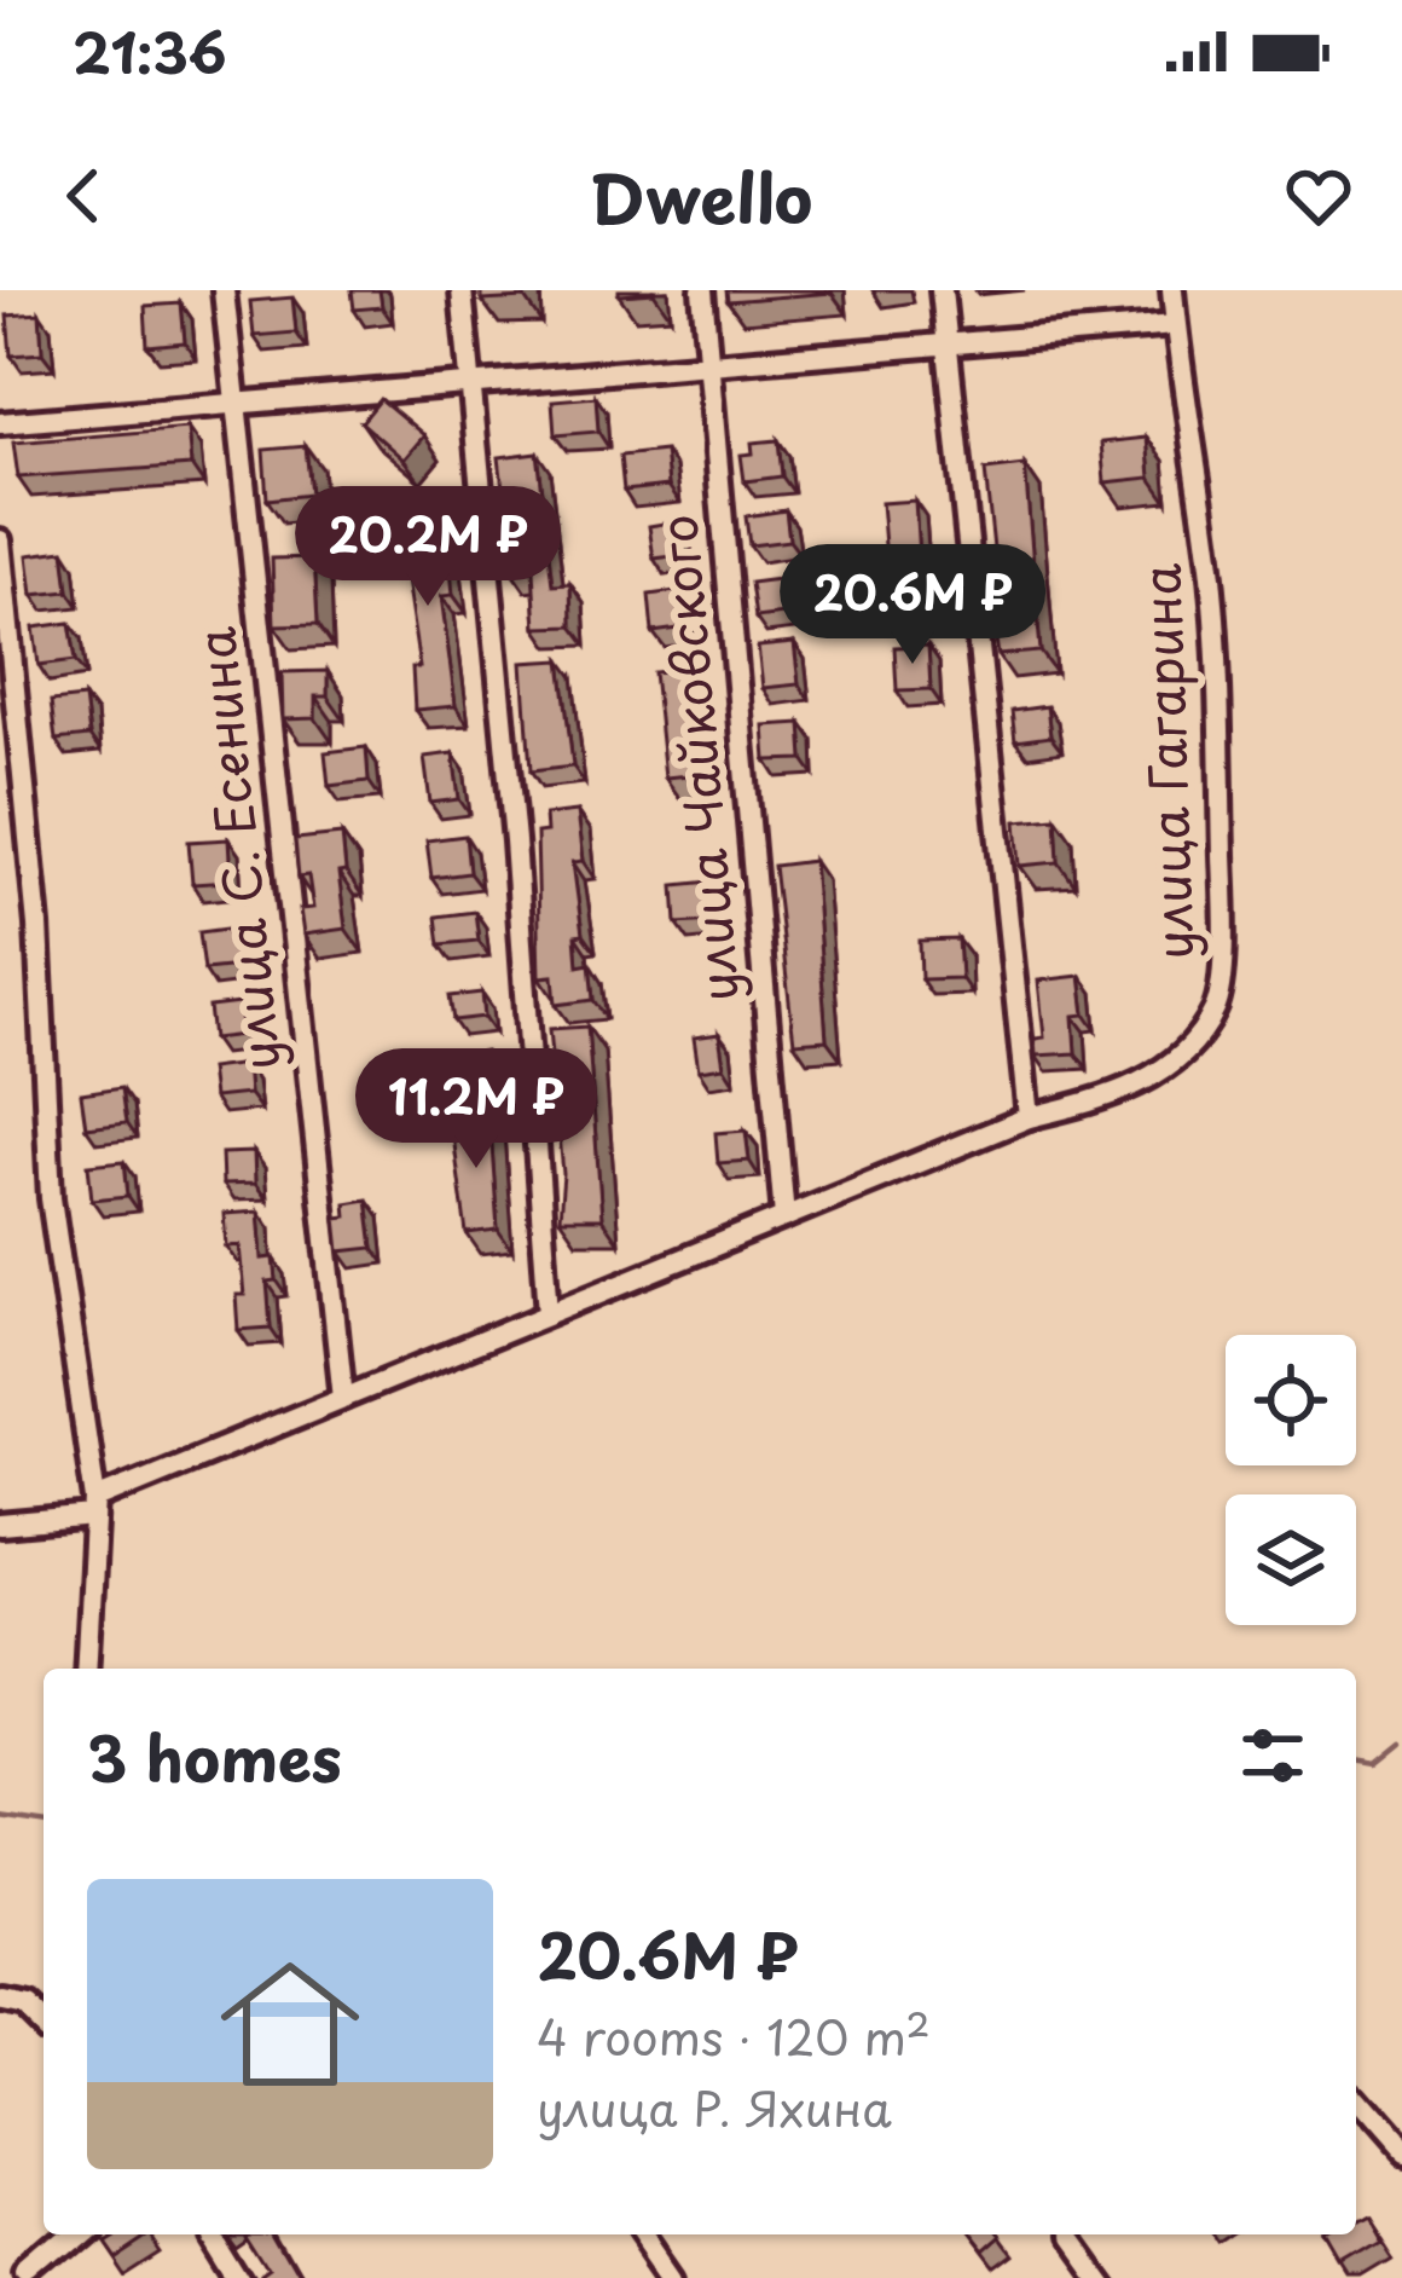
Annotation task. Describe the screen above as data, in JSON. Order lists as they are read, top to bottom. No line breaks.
{"streets":{"street":["улица Чайковского","улица Гагарина","улица С. Есенина"]},"crossings":[["улица Чайковского","улица Гагарина"],["улица Гагарина","улица С. Есенина"]],"page":{"status":"21:36","header":"Dwello","price":["20.2M ₽","20.6M ₽","11.2M ₽"],"heading":"3 homes","list":[{"name":"20.6M ₽","note":"4 rooms · 120 m² · улица Р. Яхина"}]}}
